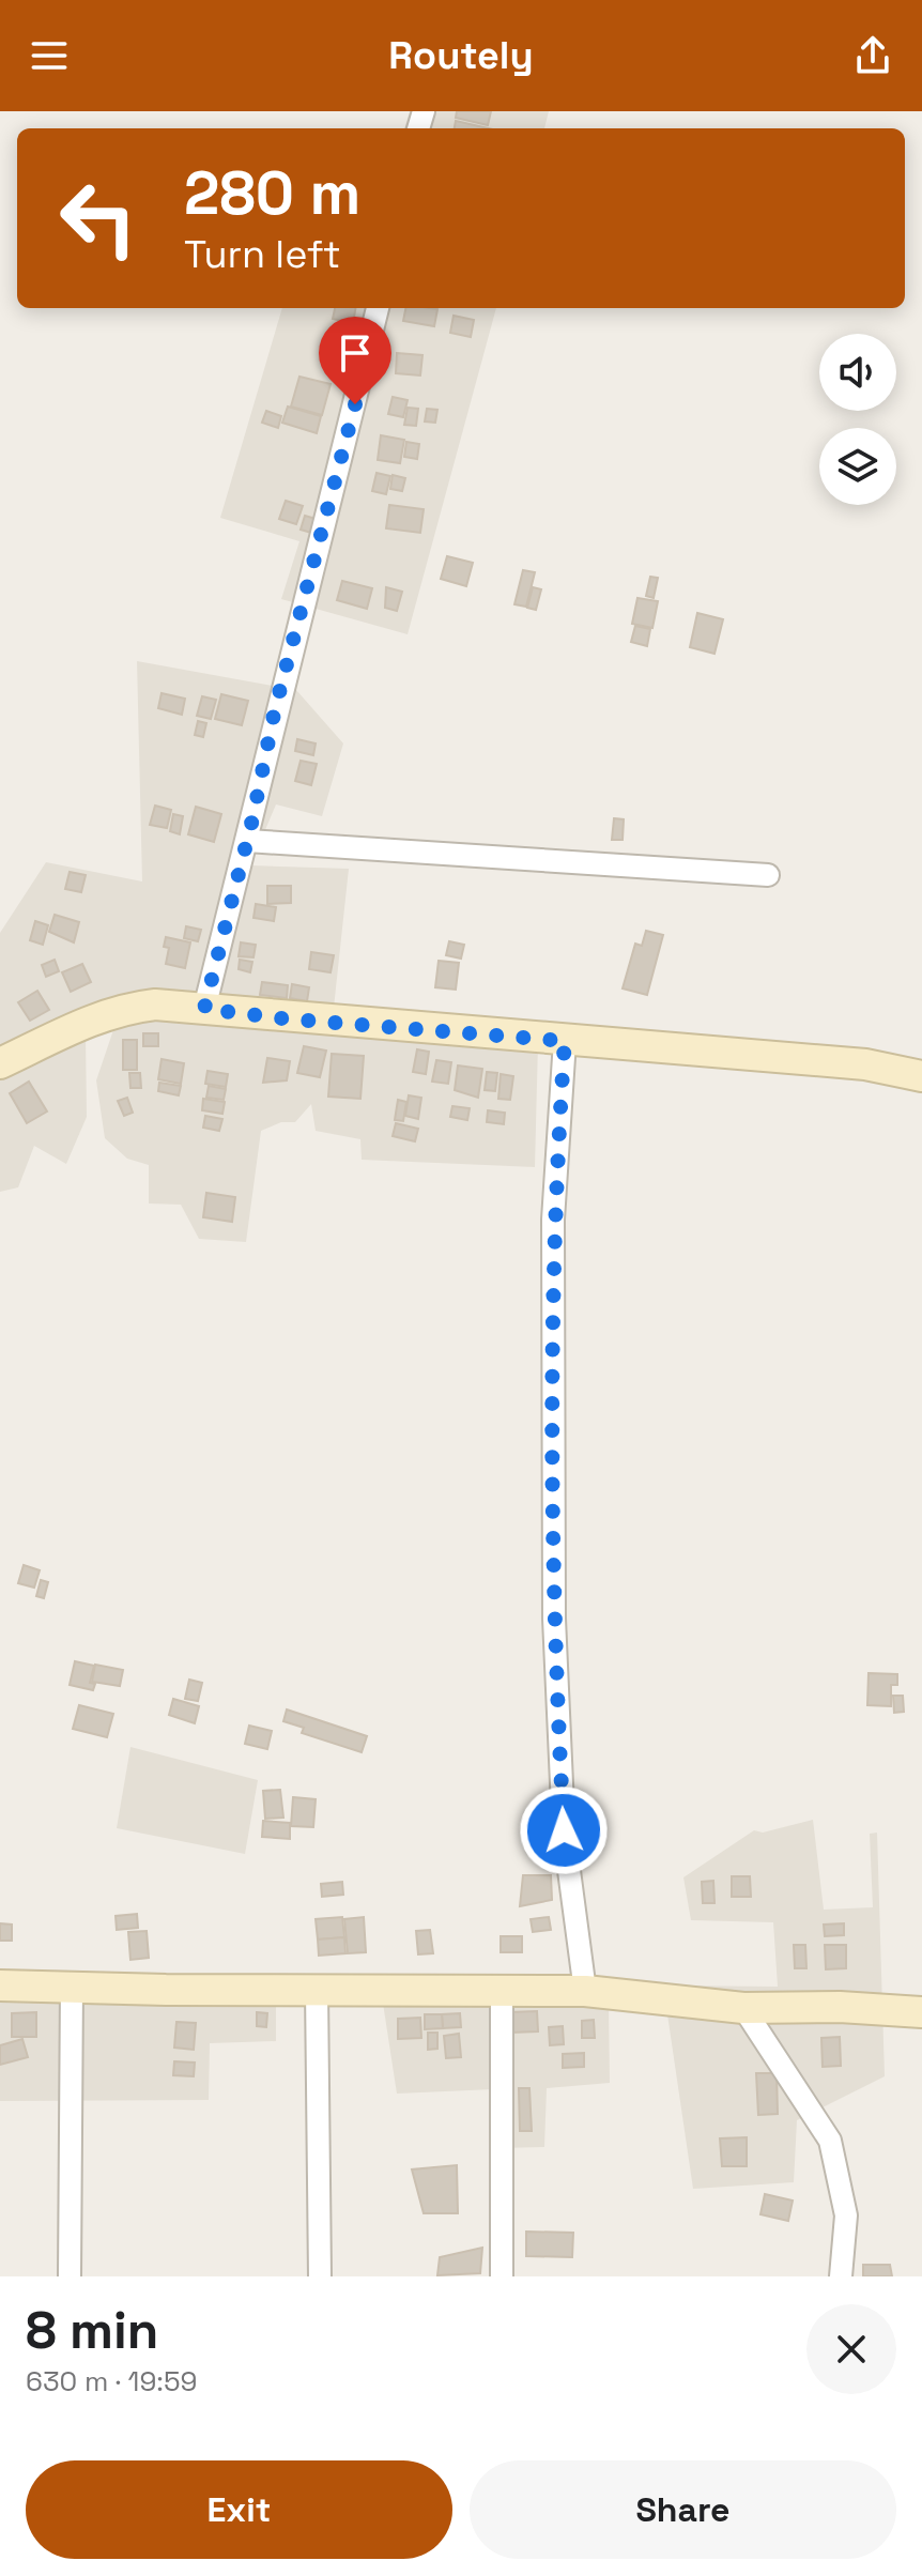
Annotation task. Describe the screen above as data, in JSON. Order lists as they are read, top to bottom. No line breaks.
{"page":{"header":"Routely","turn":["280 m","Turn left"],"heading":["8 min","630 m · 19:59"],"buttons":["Exit","Share"]}}
